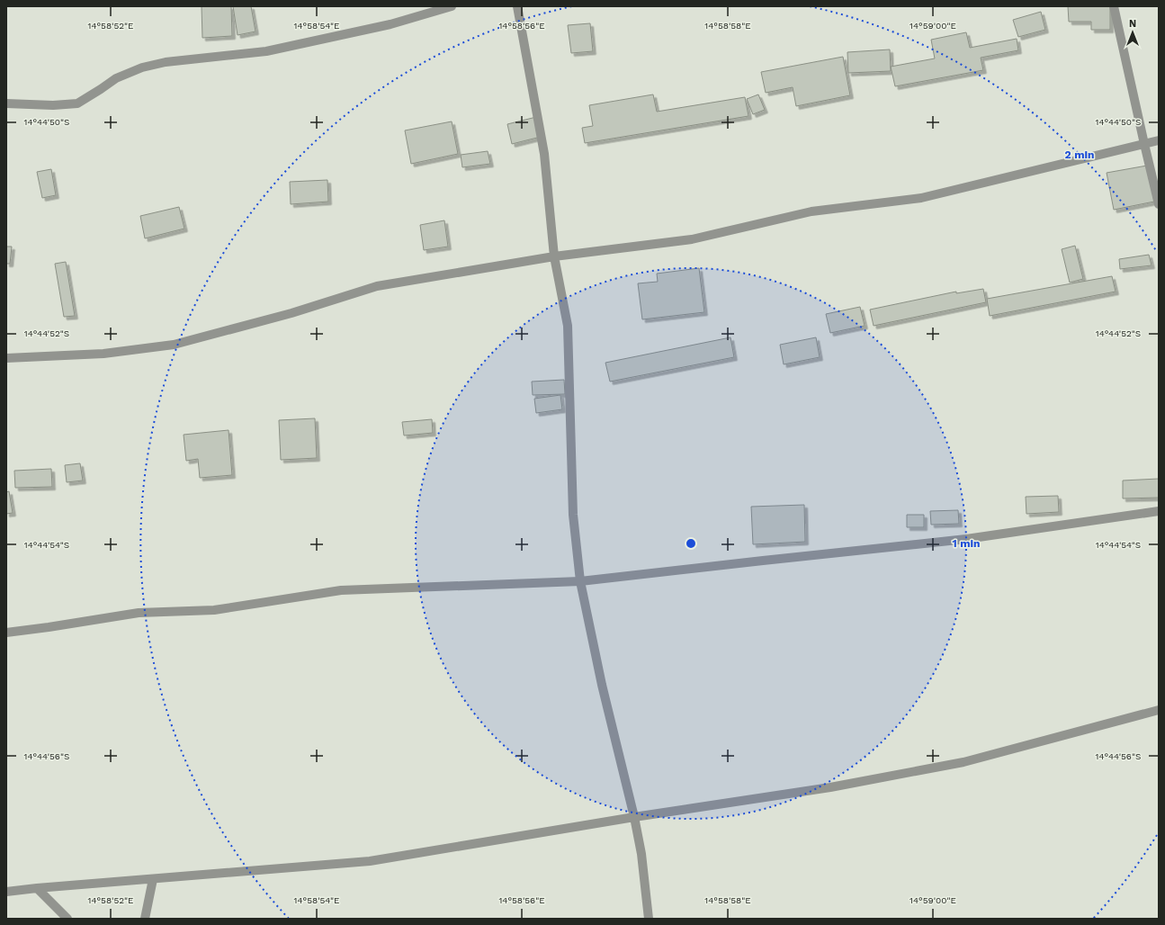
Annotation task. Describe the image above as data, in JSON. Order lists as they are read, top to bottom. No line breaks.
{"north":"top","coordinates":["14°58'52\"E","14°58'54\"E","14°58'56\"E","14°58'58\"E","14°59'00\"E","14°44'50\"S","14°44'52\"S","14°44'54\"S","14°44'56\"S"],"rings":["2 min","1 min"]}
